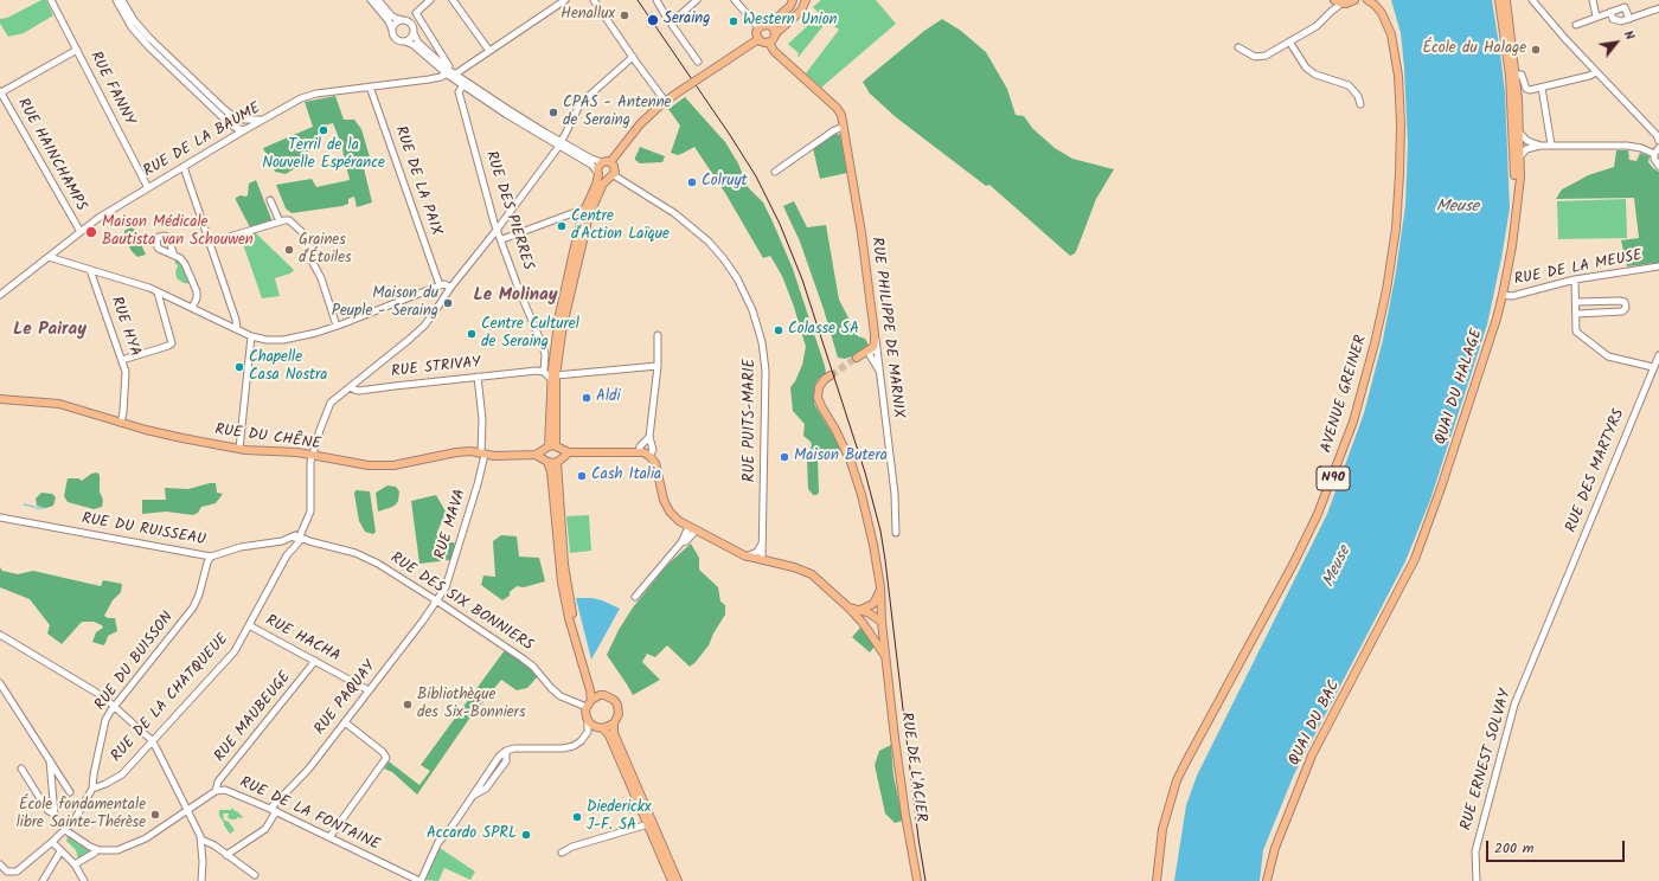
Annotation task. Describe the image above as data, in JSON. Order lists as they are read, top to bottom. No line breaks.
{"streets":{"main road":["RUE PHILIPPE DE MARNIX","QUAI DU HALAGE","AVENUE GREINER","RUE DU CHÊNE","N90","QUAI DU BAC","RUE DE L'ACIER"],"street":["RUE FANNY","RUE DE LA BAUME","RUE HAINCHAMPS","RUE DE LA PAIX","RUE DES PIERRES","RUE DE LA MEUSE","RUE HYA","RUE STRIVAY","RUE PUITS-MARIE","RUE DES MARTYRS","RUE MAVA","RUE DU RUISSEAU","RUE DES SIX BONNIERS","RUE HACHA","RUE DU BUISSON","RUE DE LA CHATQUEUE","RUE PAQUAY","RUE MAUBEUGE","RUE ERNEST SOLVAY","RUE DE LA FONTAINE"]},"crossings":[["RUE FANNY","RUE DE LA BAUME"],["RUE DE LA BAUME","RUE HAINCHAMPS"],["RUE DE LA BAUME","RUE DE LA PAIX"],["RUE DES PIERRES","RUE STRIVAY"],["RUE DES PIERRES","RUE DE LA CHATQUEUE"],["RUE DE LA MEUSE","QUAI DU HALAGE"],["RUE HYA","RUE DU CHÊNE"],["RUE STRIVAY","RUE MAVA"],["RUE STRIVAY","RUE DE LA CHATQUEUE"],["QUAI DU HALAGE","QUAI DU BAC"],["RUE DU CHÊNE","RUE MAVA"],["RUE DU CHÊNE","RUE DE LA CHATQUEUE"],["RUE DES MARTYRS","RUE ERNEST SOLVAY"],["RUE MAVA","RUE DES SIX BONNIERS"],["RUE MAVA","RUE PAQUAY"],["RUE DU RUISSEAU","RUE DES SIX BONNIERS"],["RUE DU RUISSEAU","RUE DU BUISSON"],["RUE DU RUISSEAU","RUE DE LA CHATQUEUE"],["RUE DES SIX BONNIERS","RUE DE LA CHATQUEUE"],["RUE DES SIX BONNIERS","RUE PAQUAY"],["RUE HACHA","RUE DE LA CHATQUEUE"],["RUE HACHA","RUE PAQUAY"],["RUE HACHA","RUE MAUBEUGE"],["RUE DU BUISSON","RUE DE LA CHATQUEUE"],["RUE PAQUAY","RUE DE LA FONTAINE"],["RUE MAUBEUGE","RUE DE LA FONTAINE"]],"districts":["Le Molinay","Le Pairay"],"water":["Meuse"],"places":["Henallux","Seraing","Western Union","École du Halage","CPAS - Antenne de Seraing","Terril de la Nouvelle Espérance","Colruyt","Centre d'Action Laïque","Maison Médicale Bautista van Schouwen","Graines d'Étoiles","Maison du Peuple - Seraing","Colasse SA","Centre Culturel de Seraing","Chapelle Casa Nostra","Aldi","Maison Butera","Cash Italia","Bibliothèque des Six-Bonniers","École fondamentale libre Sainte-Thérèse","Diederickx J-F. SA","Accardo SPRL"],"scale_bar":"200 m","north":"top right"}
